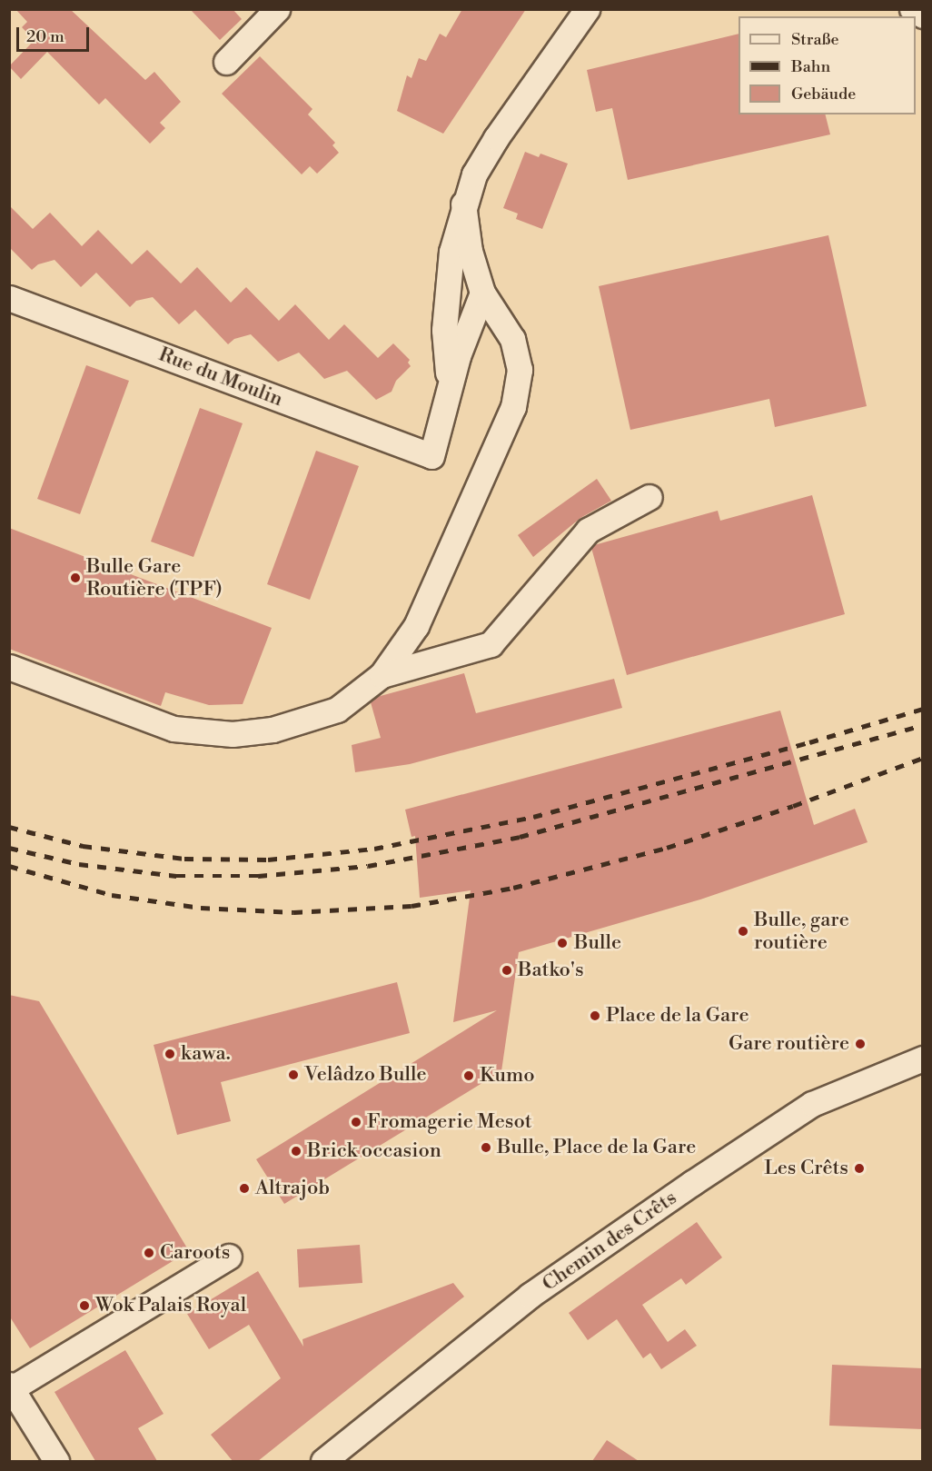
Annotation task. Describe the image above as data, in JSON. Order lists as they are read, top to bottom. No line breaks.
{"streets":{"street":["Rue du Moulin","Chemin des Crêts"]},"places":["Bulle Gare Routière (TPF)","Bulle, gare routière","Bulle","Batko's","Place de la Gare","Gare routière","kawa.","Velâdzo Bulle","Kumo","Fromagerie Mesot","Bulle, Place de la Gare","Brick occasion","Les Crêts","Altrajob","Caroots","Wok Palais Royal"],"legend":["Straße","Bahn","Gebäude"],"scale_bar":"20 m"}
